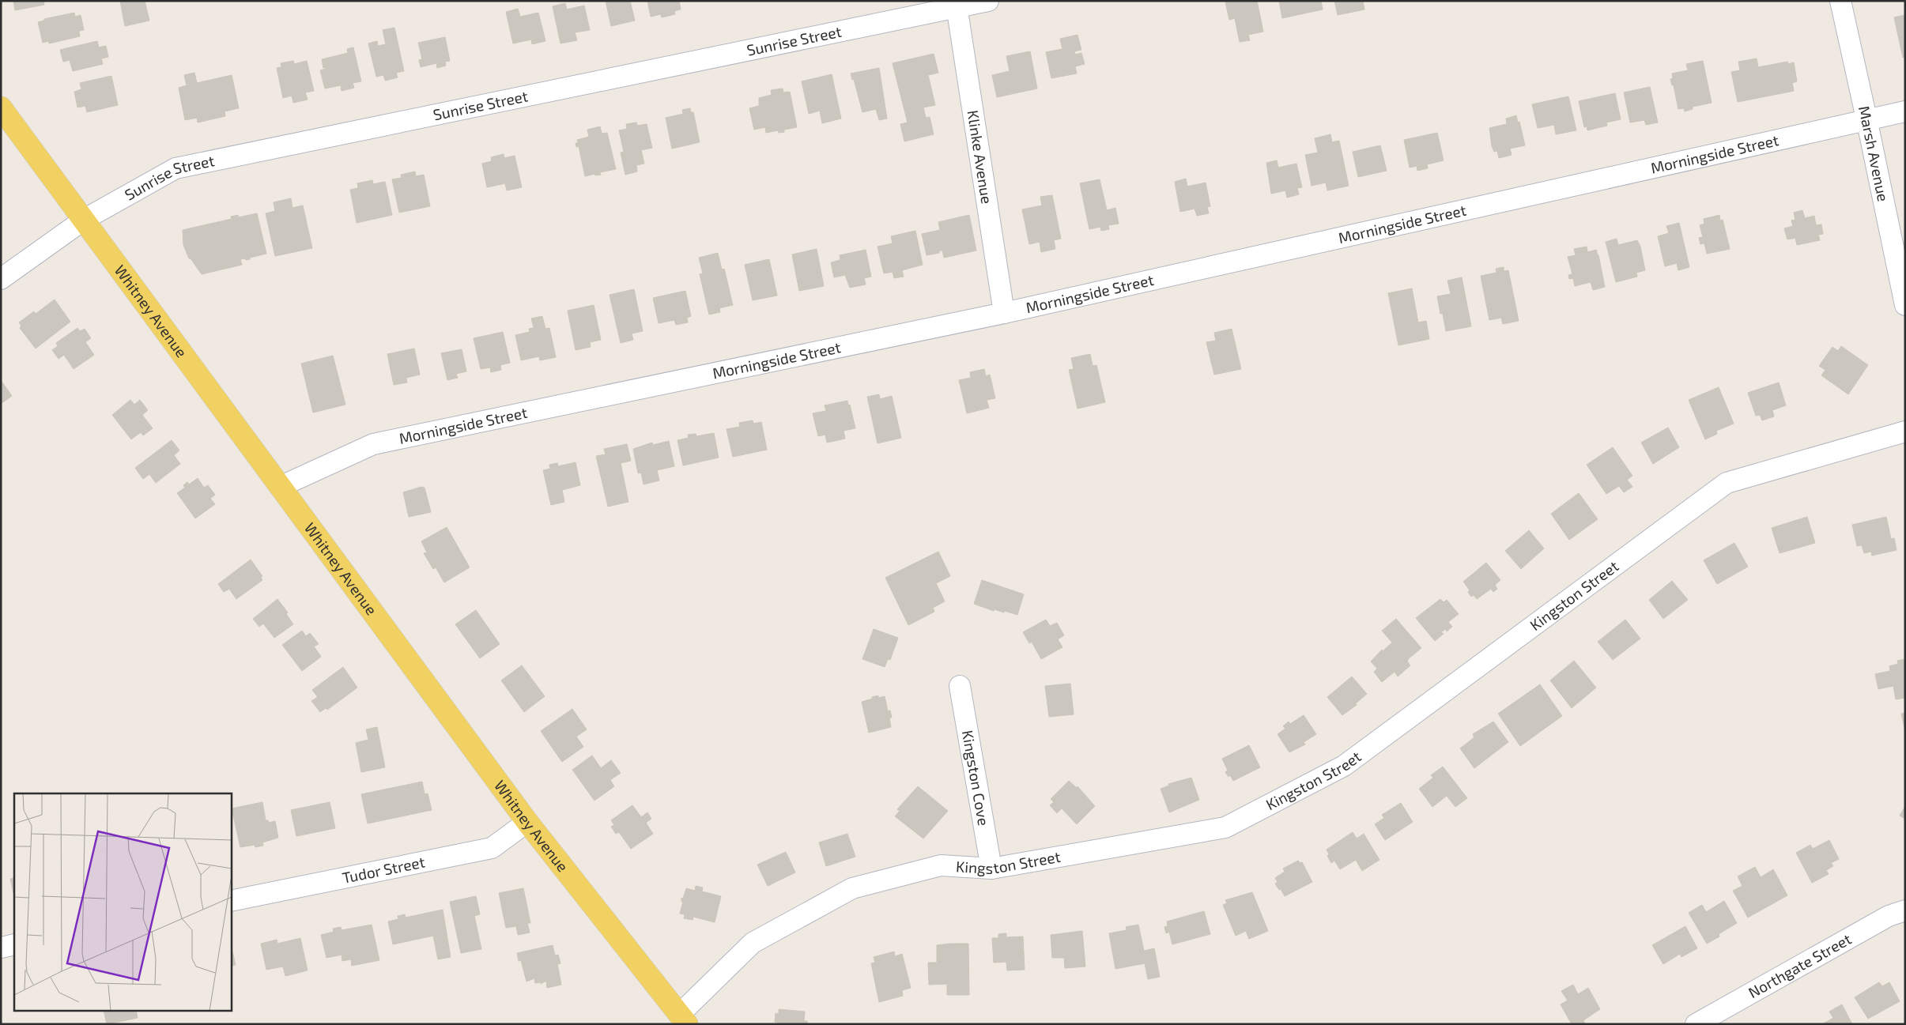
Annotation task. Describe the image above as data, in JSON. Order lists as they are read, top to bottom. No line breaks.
{"streets":{"main road":["Whitney Avenue"],"street":["Sunrise Street","Marsh Avenue","Morningside Street","Klinke Avenue","Kingston Street","Kingston Cove","Tudor Street","Northgate Street"]},"crossings":[["Sunrise Street","Klinke Avenue"],["Sunrise Street","Whitney Avenue"],["Marsh Avenue","Morningside Street"],["Morningside Street","Klinke Avenue"],["Morningside Street","Whitney Avenue"],["Whitney Avenue","Kingston Street"],["Whitney Avenue","Tudor Street"],["Kingston Street","Kingston Cove"]]}
